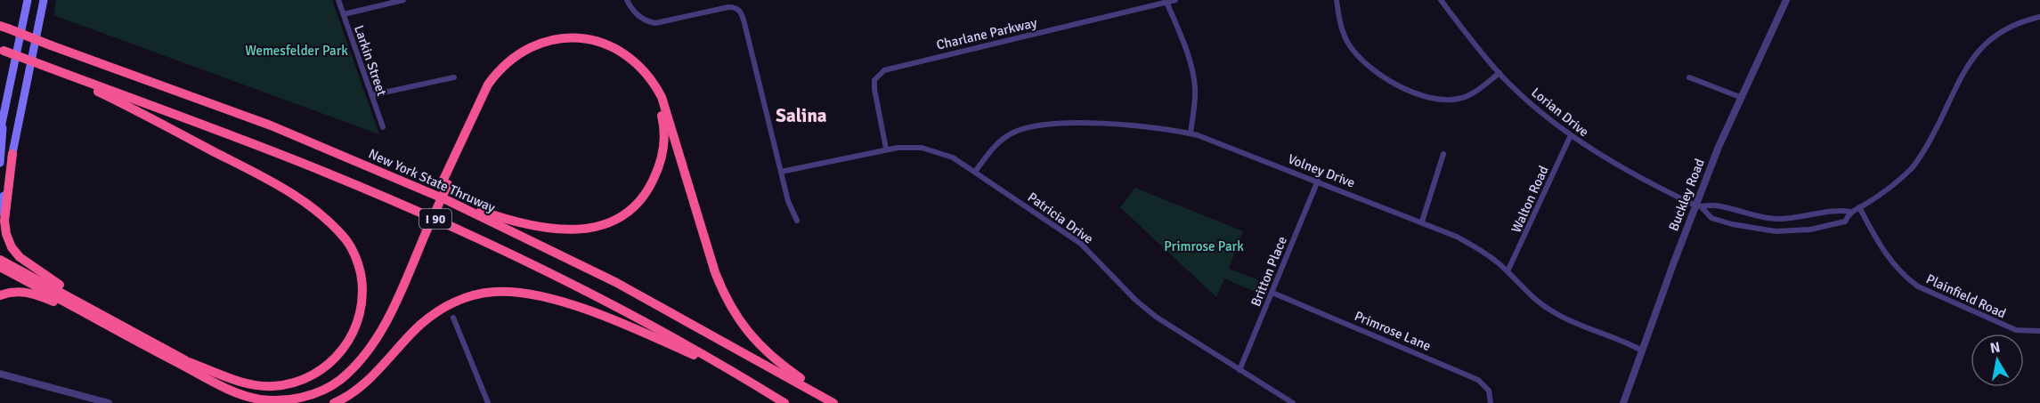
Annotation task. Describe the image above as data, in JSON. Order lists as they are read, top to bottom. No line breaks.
{"streets":{"highway":["New York State Thruway","I 90"],"street":["Charlane Parkway","Larkin Street","Lorian Drive","Volney Drive","Buckley Road","Walton Road","Patricia Drive","Britton Place","Plainfield Road","Primrose Lane"]},"crossings":[["Charlane Parkway","Patricia Drive"],["Lorian Drive","Buckley Road"],["Lorian Drive","Walton Road"],["Volney Drive","Buckley Road"],["Volney Drive","Walton Road"],["Volney Drive","Patricia Drive"],["Volney Drive","Britton Place"],["Patricia Drive","Britton Place"],["Britton Place","Primrose Lane"]],"districts":["Salina"],"parks":["Wemesfelder Park","Primrose Park"],"north":"top"}
